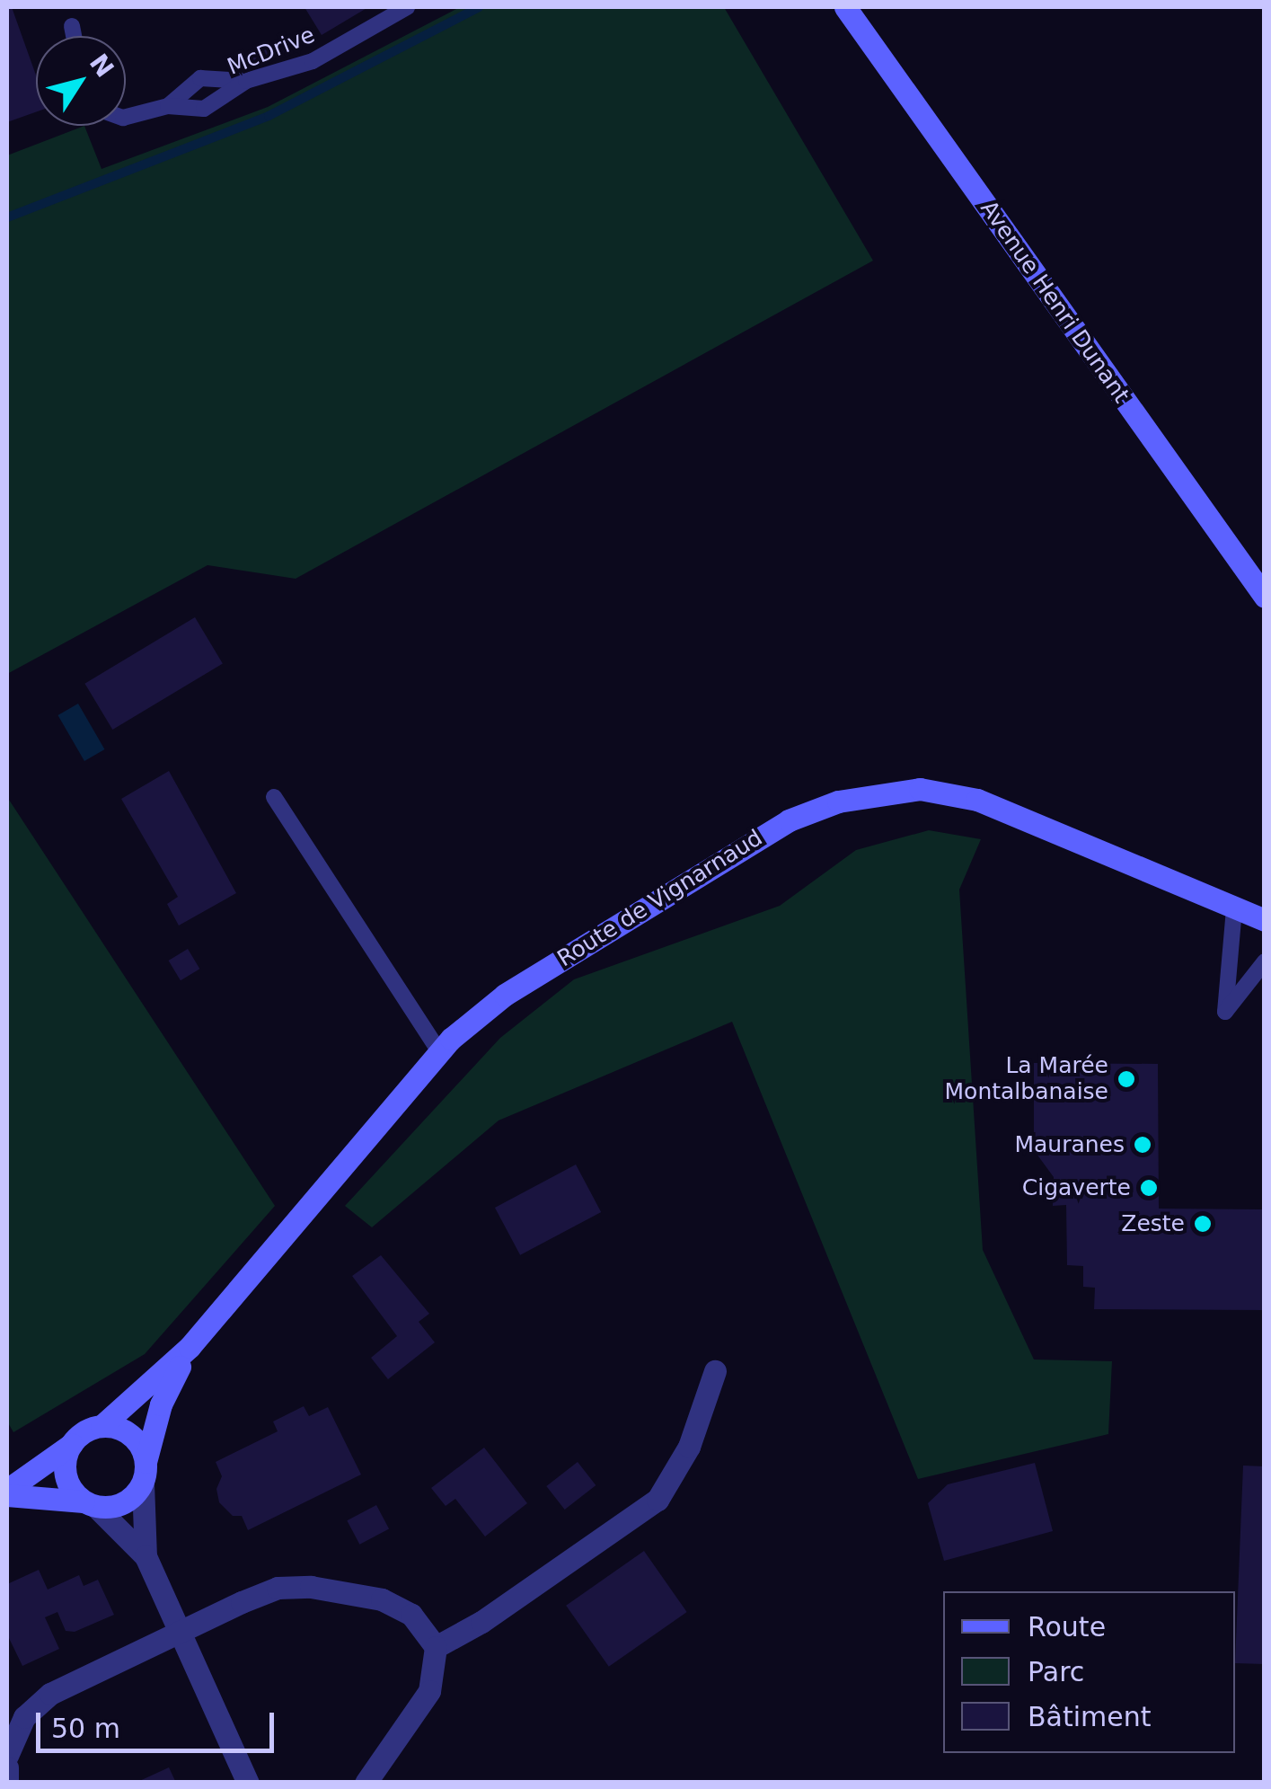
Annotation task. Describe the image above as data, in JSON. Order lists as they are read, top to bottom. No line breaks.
{"streets":{"street":["Avenue Henri Dunant","Route de Vignarnaud"],"lane":["McDrive"]},"places":["La Marée Montalbanaise","Mauranes","Cigaverte","Zeste"],"legend":["Route","Parc","Bâtiment"],"scale_bar":"50 m","north":"top right"}
